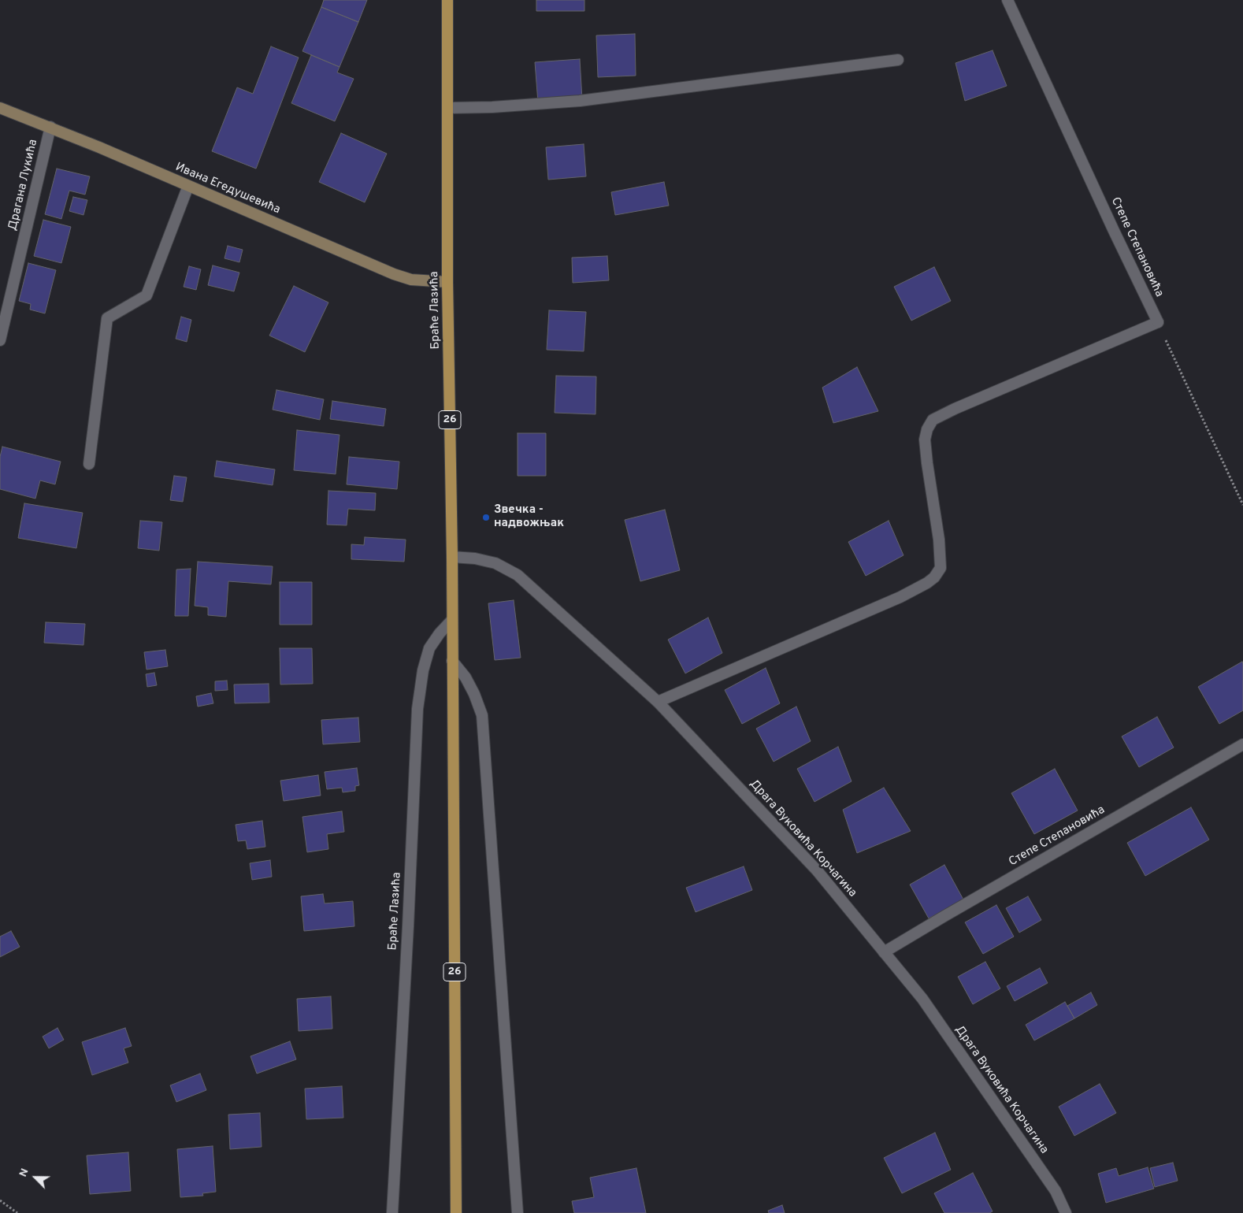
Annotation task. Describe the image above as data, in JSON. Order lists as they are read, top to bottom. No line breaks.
{"streets":{"main road":["Ивана Егедушевића","Браће Лазића","26"],"street":["Драгана Лукића","Степе Степановића","Драга Вуковића Корчагина"]},"crossings":[["Драгана Лукића","Ивана Егедушевића"],["Ивана Егедушевића","Браће Лазића"],["Степе Степановића","Драга Вуковића Корчагина"],["Браће Лазића","Драга Вуковића Корчагина"]],"places":["Звечка - надвожњак"],"north":"top left"}
